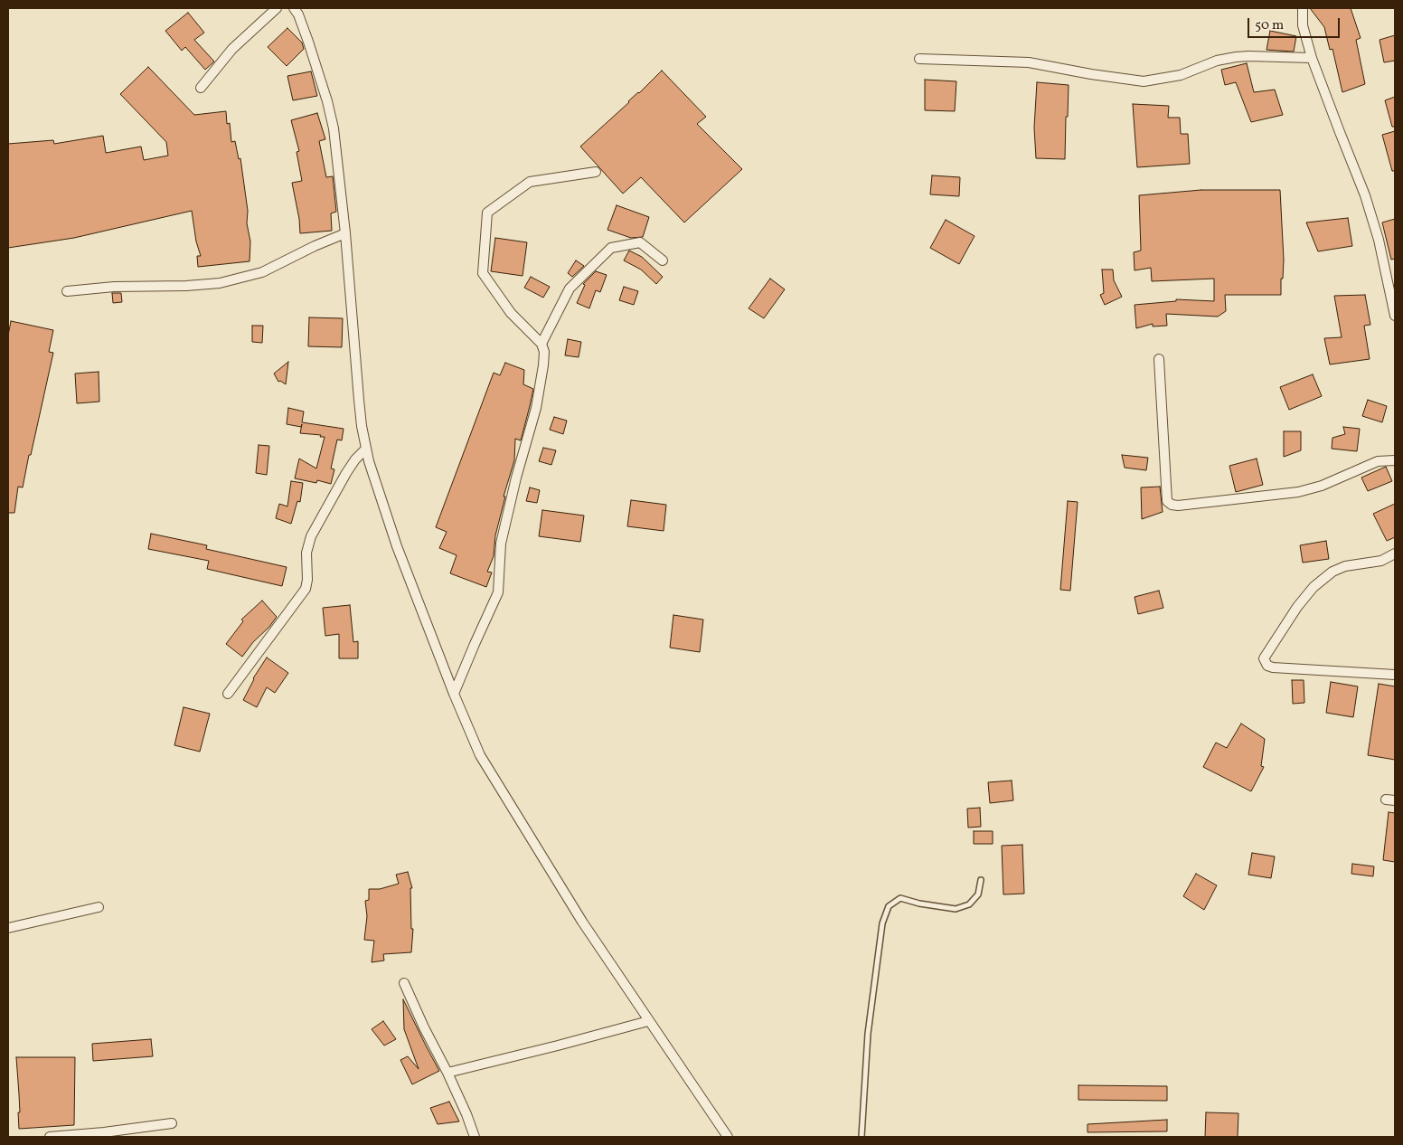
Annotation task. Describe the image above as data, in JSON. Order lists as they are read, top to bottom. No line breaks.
{"scale_bar":"50 m"}
